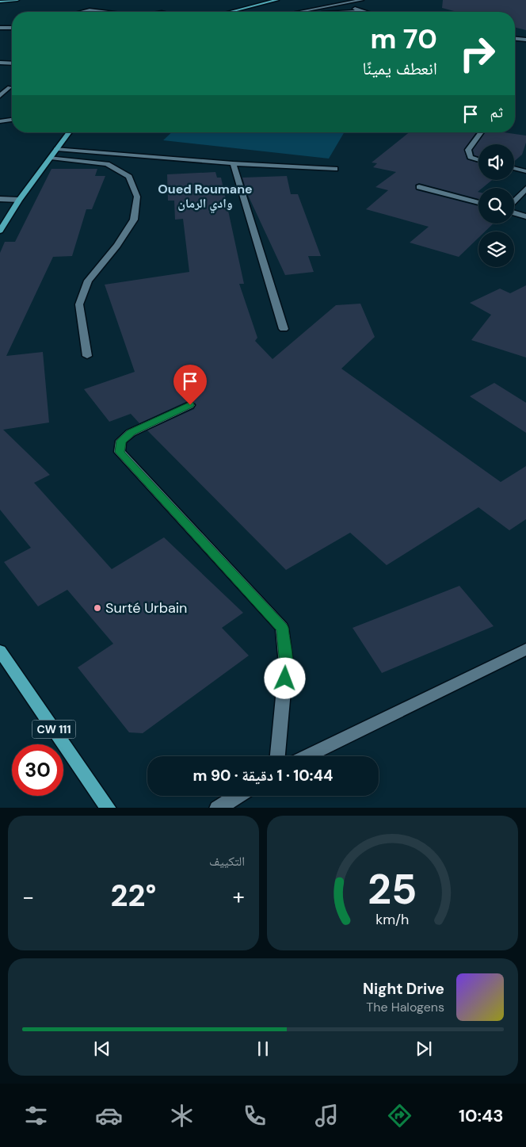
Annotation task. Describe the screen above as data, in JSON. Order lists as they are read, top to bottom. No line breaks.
{"streets":{"main road":["CW 111"]},"districts":["Oued Roumane وادي الرمان"],"places":["Surté Urbain"],"page":{"turn":["70 m","انعطف يمينًا"],"then":"ثم","limit":"30","trip":"10:44 · 1 دقيقة · 90 m","tile":"التكييف","heat":["−","22°","+"],"song":["Night Drive","The Halogens"],"tabs":"10:43","gauge":["25","km/h"]}}
